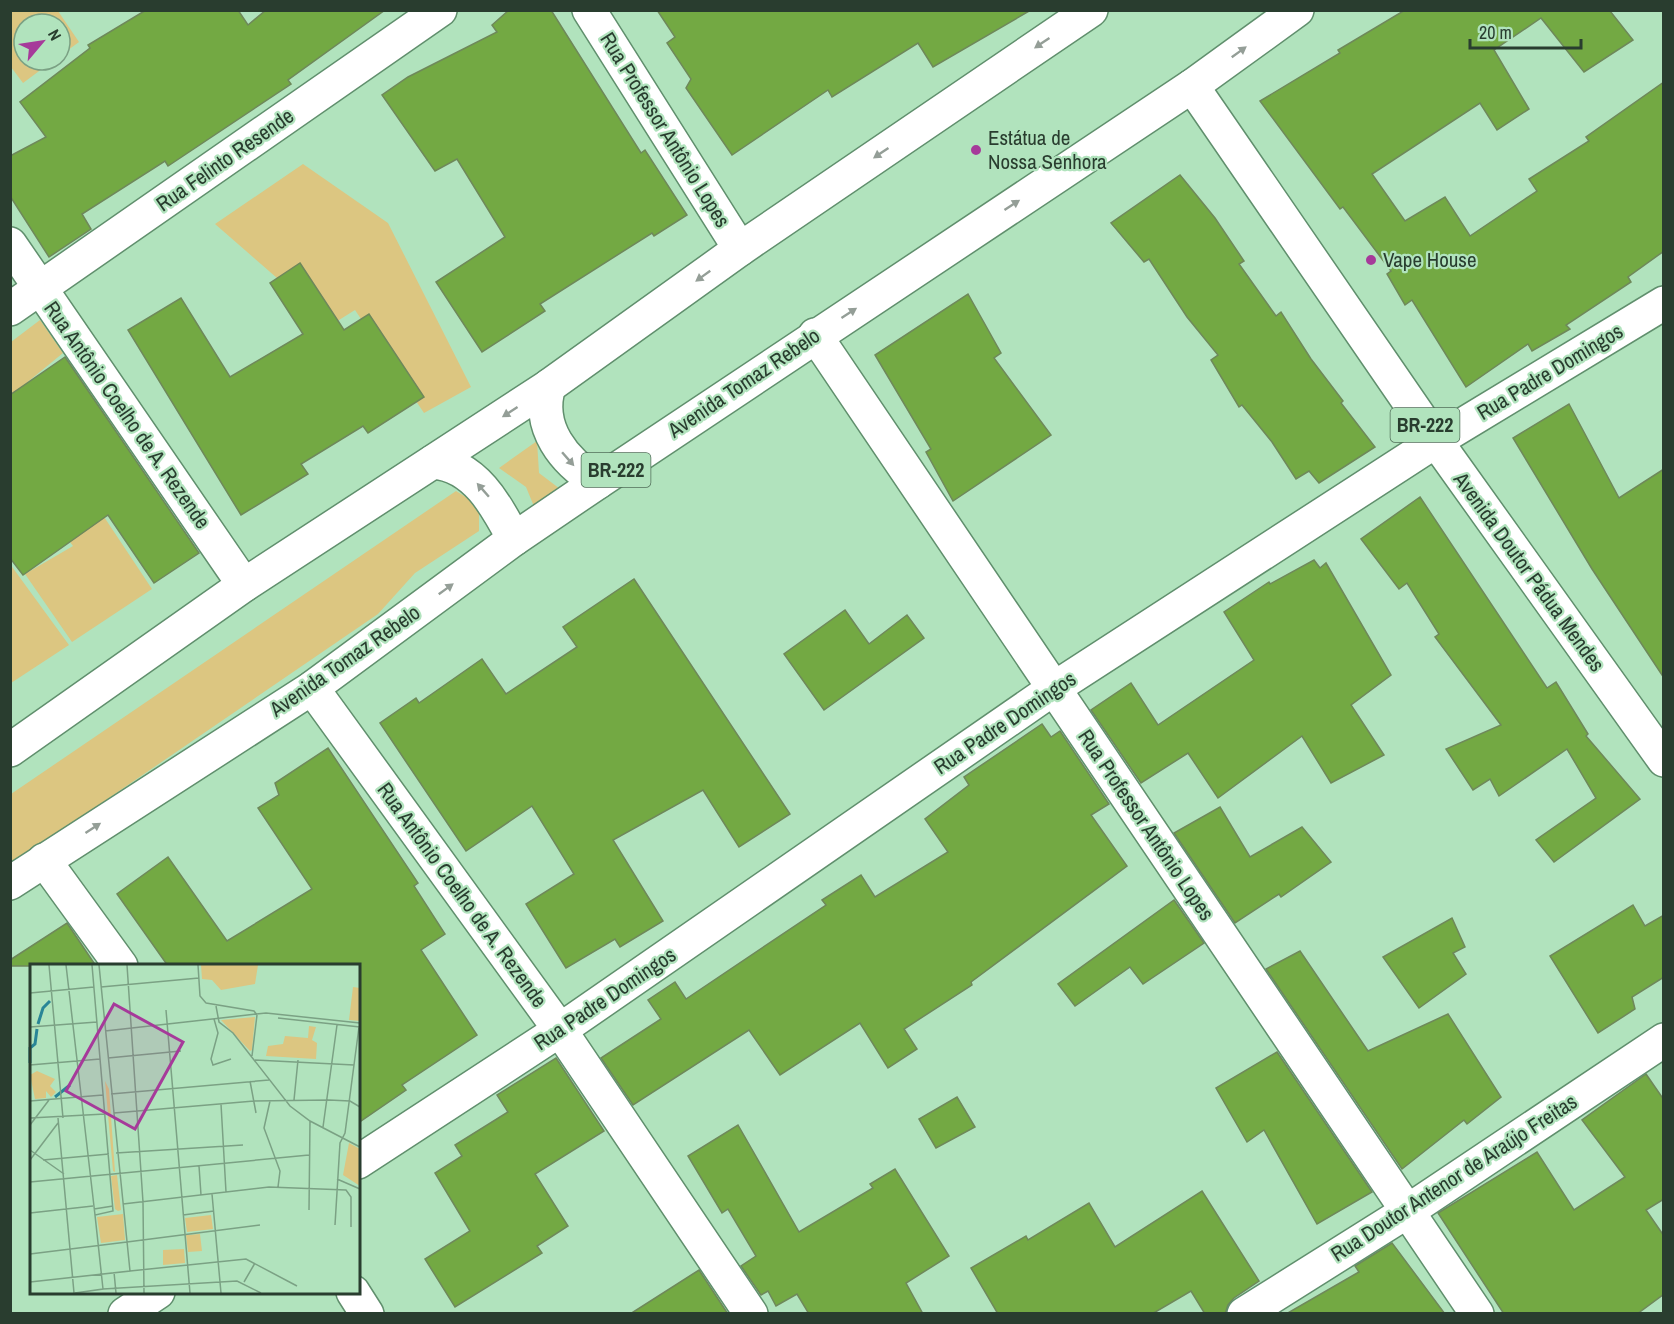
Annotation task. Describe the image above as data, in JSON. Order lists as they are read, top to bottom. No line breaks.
{"streets":{"street":["Rua Professor Antônio Lopes","Rua Felinto Resende","Rua Padre Domingos","Avenida Tomaz Rebelo","Rua Antônio Coelho de A. Rezende","BR-222","Avenida Doutor Pádua Mendes","Rua Doutor Antenor de Araújo Freitas"]},"crossings":[["Rua Professor Antônio Lopes","Rua Padre Domingos"],["Rua Professor Antônio Lopes","Avenida Tomaz Rebelo"],["Rua Professor Antônio Lopes","Rua Doutor Antenor de Araújo Freitas"],["Rua Felinto Resende","Rua Antônio Coelho de A. Rezende"],["Rua Padre Domingos","Rua Antônio Coelho de A. Rezende"],["Rua Padre Domingos","Avenida Doutor Pádua Mendes"],["Avenida Tomaz Rebelo","Rua Antônio Coelho de A. Rezende"],["Avenida Tomaz Rebelo","BR-222"],["Avenida Tomaz Rebelo","Avenida Doutor Pádua Mendes"]],"places":["Estátua de Nossa Senhora","Vape House"],"scale_bar":"20 m","north":"top right"}
